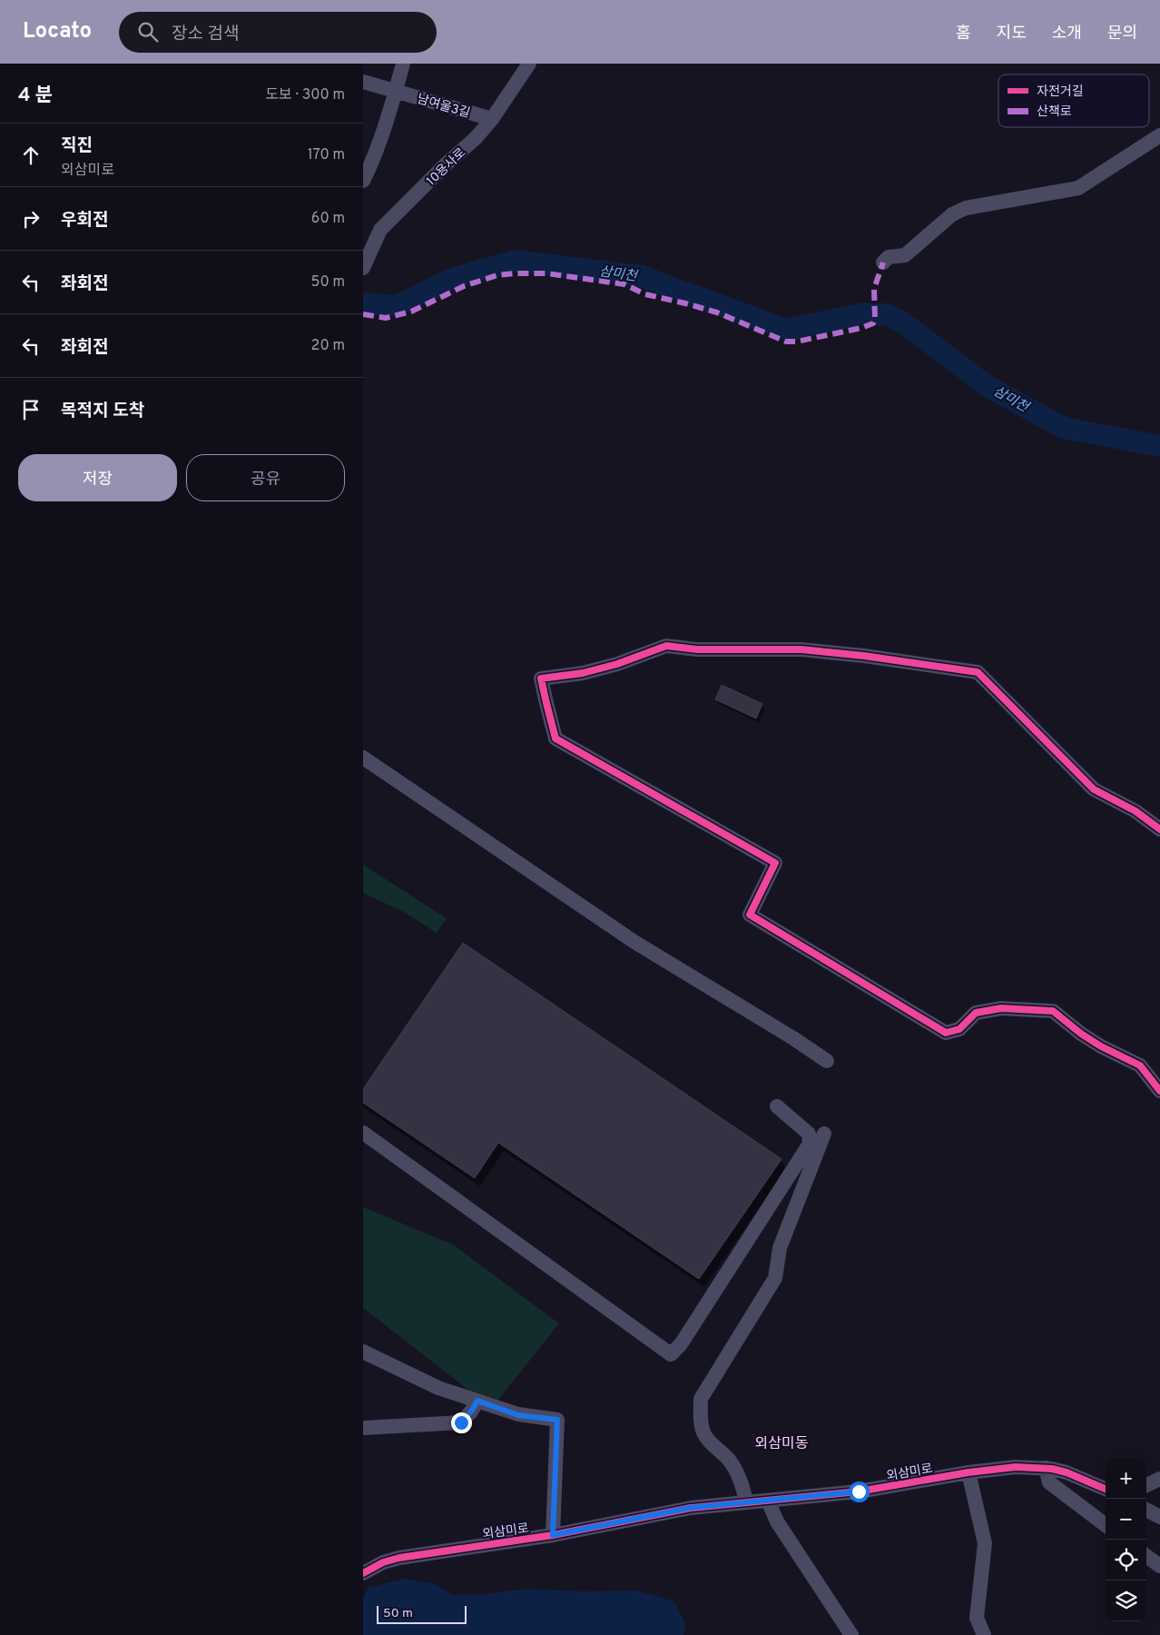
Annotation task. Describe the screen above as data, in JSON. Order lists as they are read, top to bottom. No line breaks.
{"streets":{"street":["남여울3길","10용사로","외삼미로"]},"crossings":[["남여울3길","10용사로"]],"districts":["외삼미동"],"water":["삼미천"],"legend":["자전거길","산책로"],"scale_bar":"50 m","page":{"header":"Locato","search":"장소 검색","nav":["홈","지도","소개","문의"],"heading":["4 분","도보 · 300 m"],"list":[["직진","외삼미로","170 m"],["우회전","60 m"],["좌회전","50 m"],["좌회전","20 m"],"목적지 도착"],"buttons":["저장","공유"],"map_buttons":["+","−"],"scale":"50 m"}}
